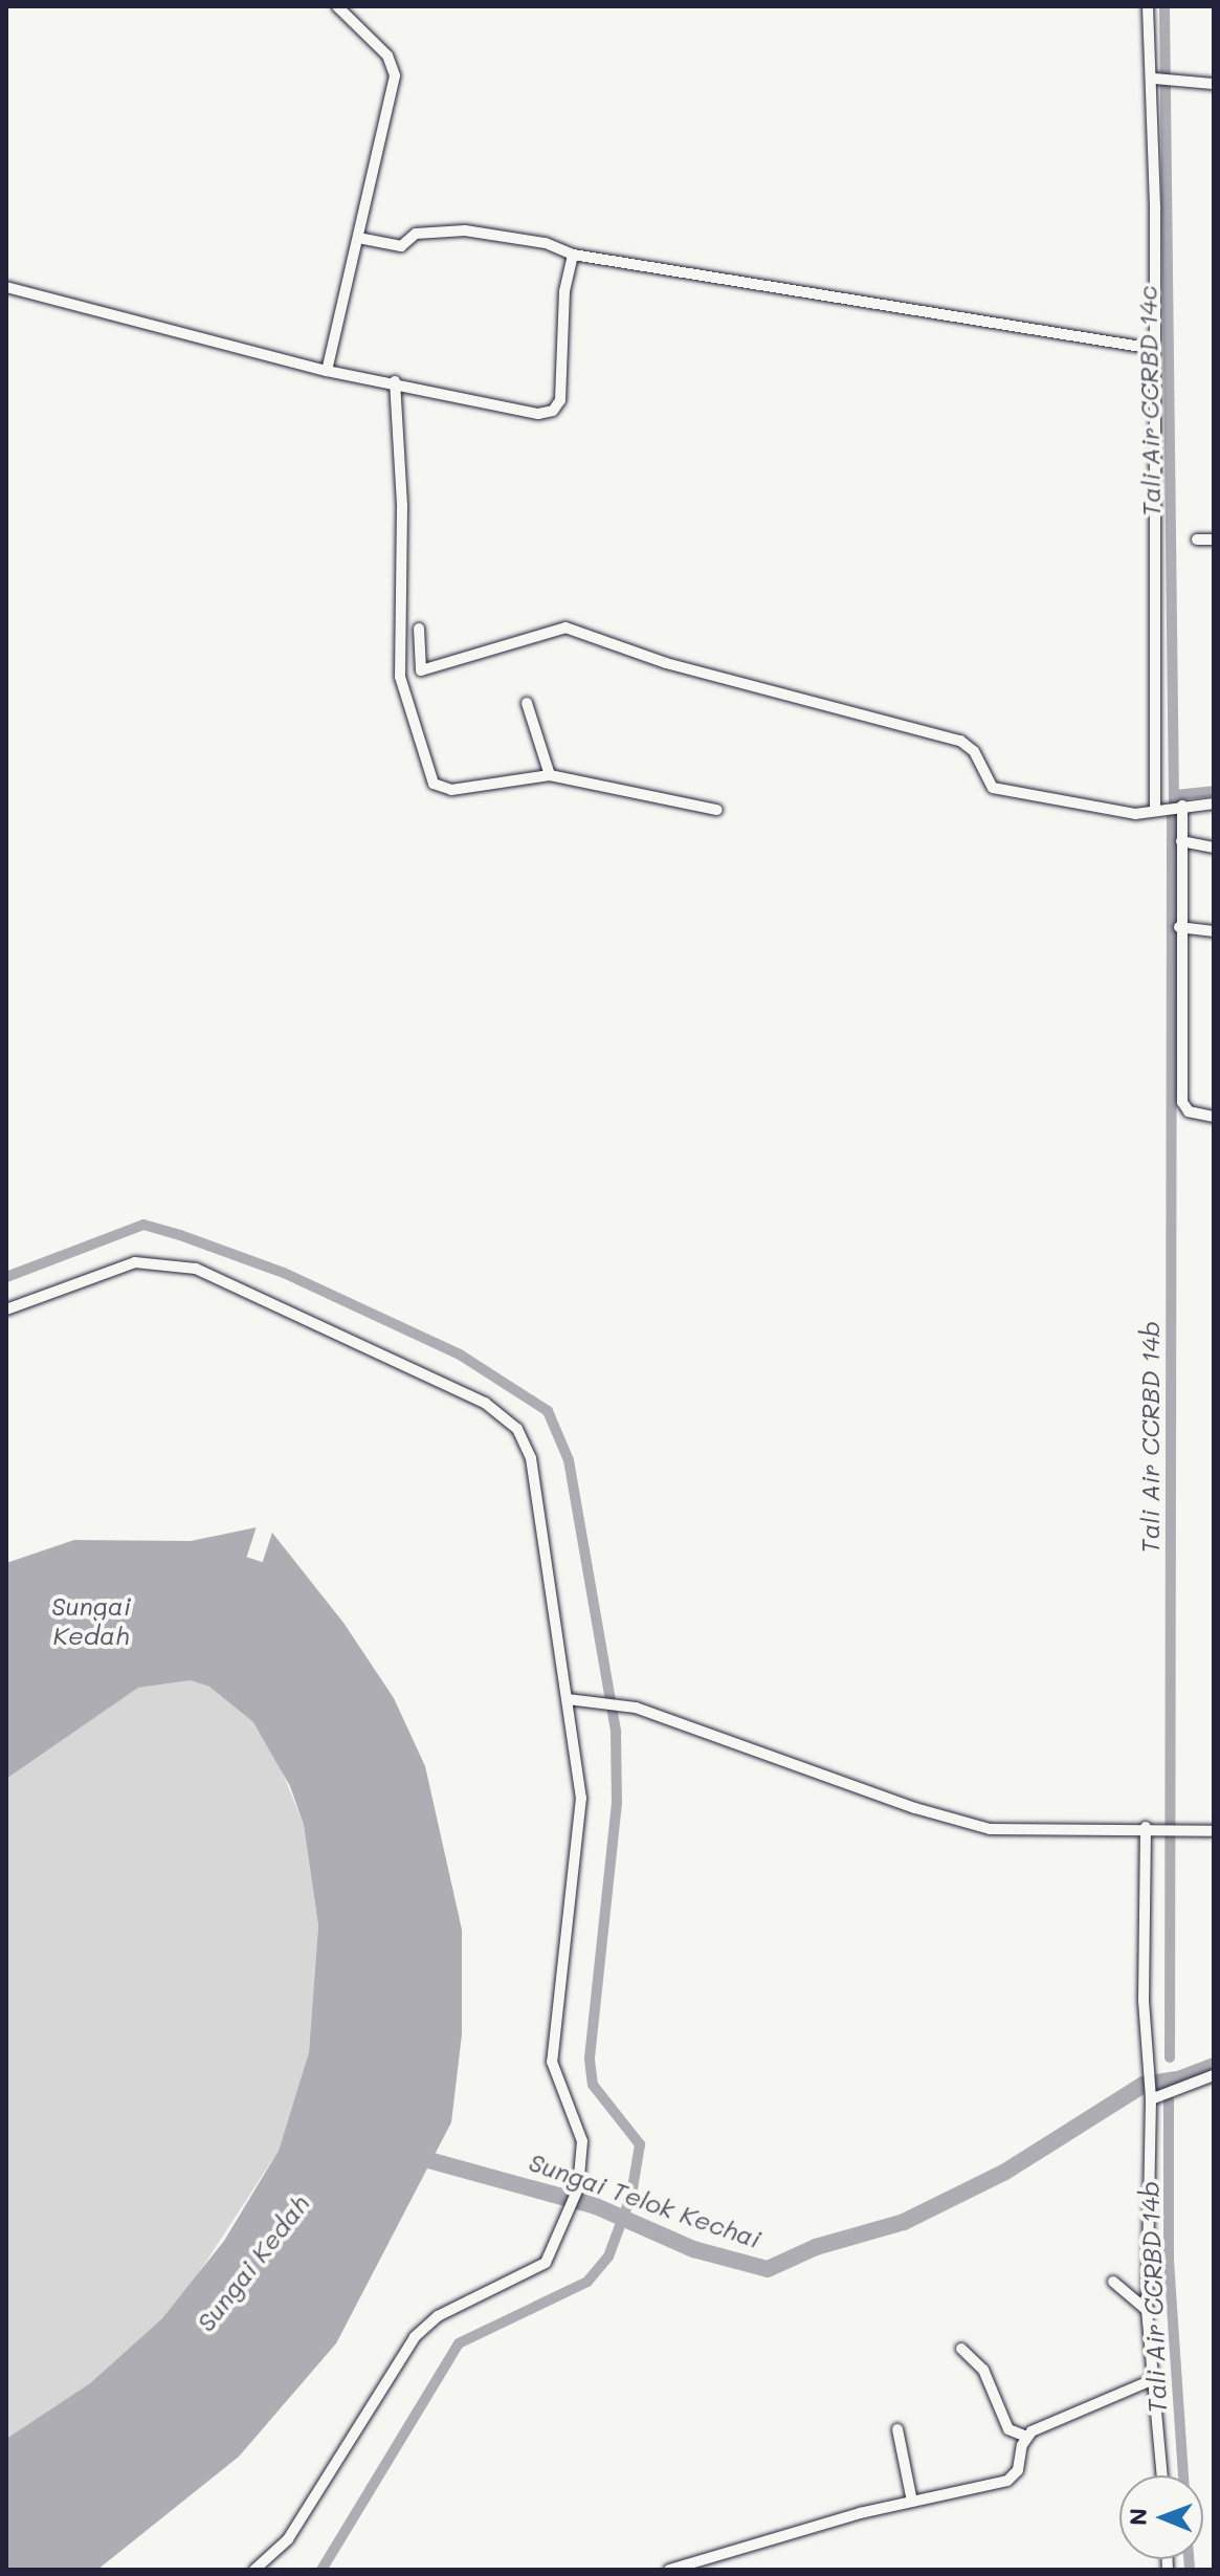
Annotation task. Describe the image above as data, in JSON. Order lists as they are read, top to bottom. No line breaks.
{"water":["Tali Air CCRBD 14c","Tali Air CCRBD 14b","Sungai Kedah","Sungai Telok Kechai"],"north":"left"}
